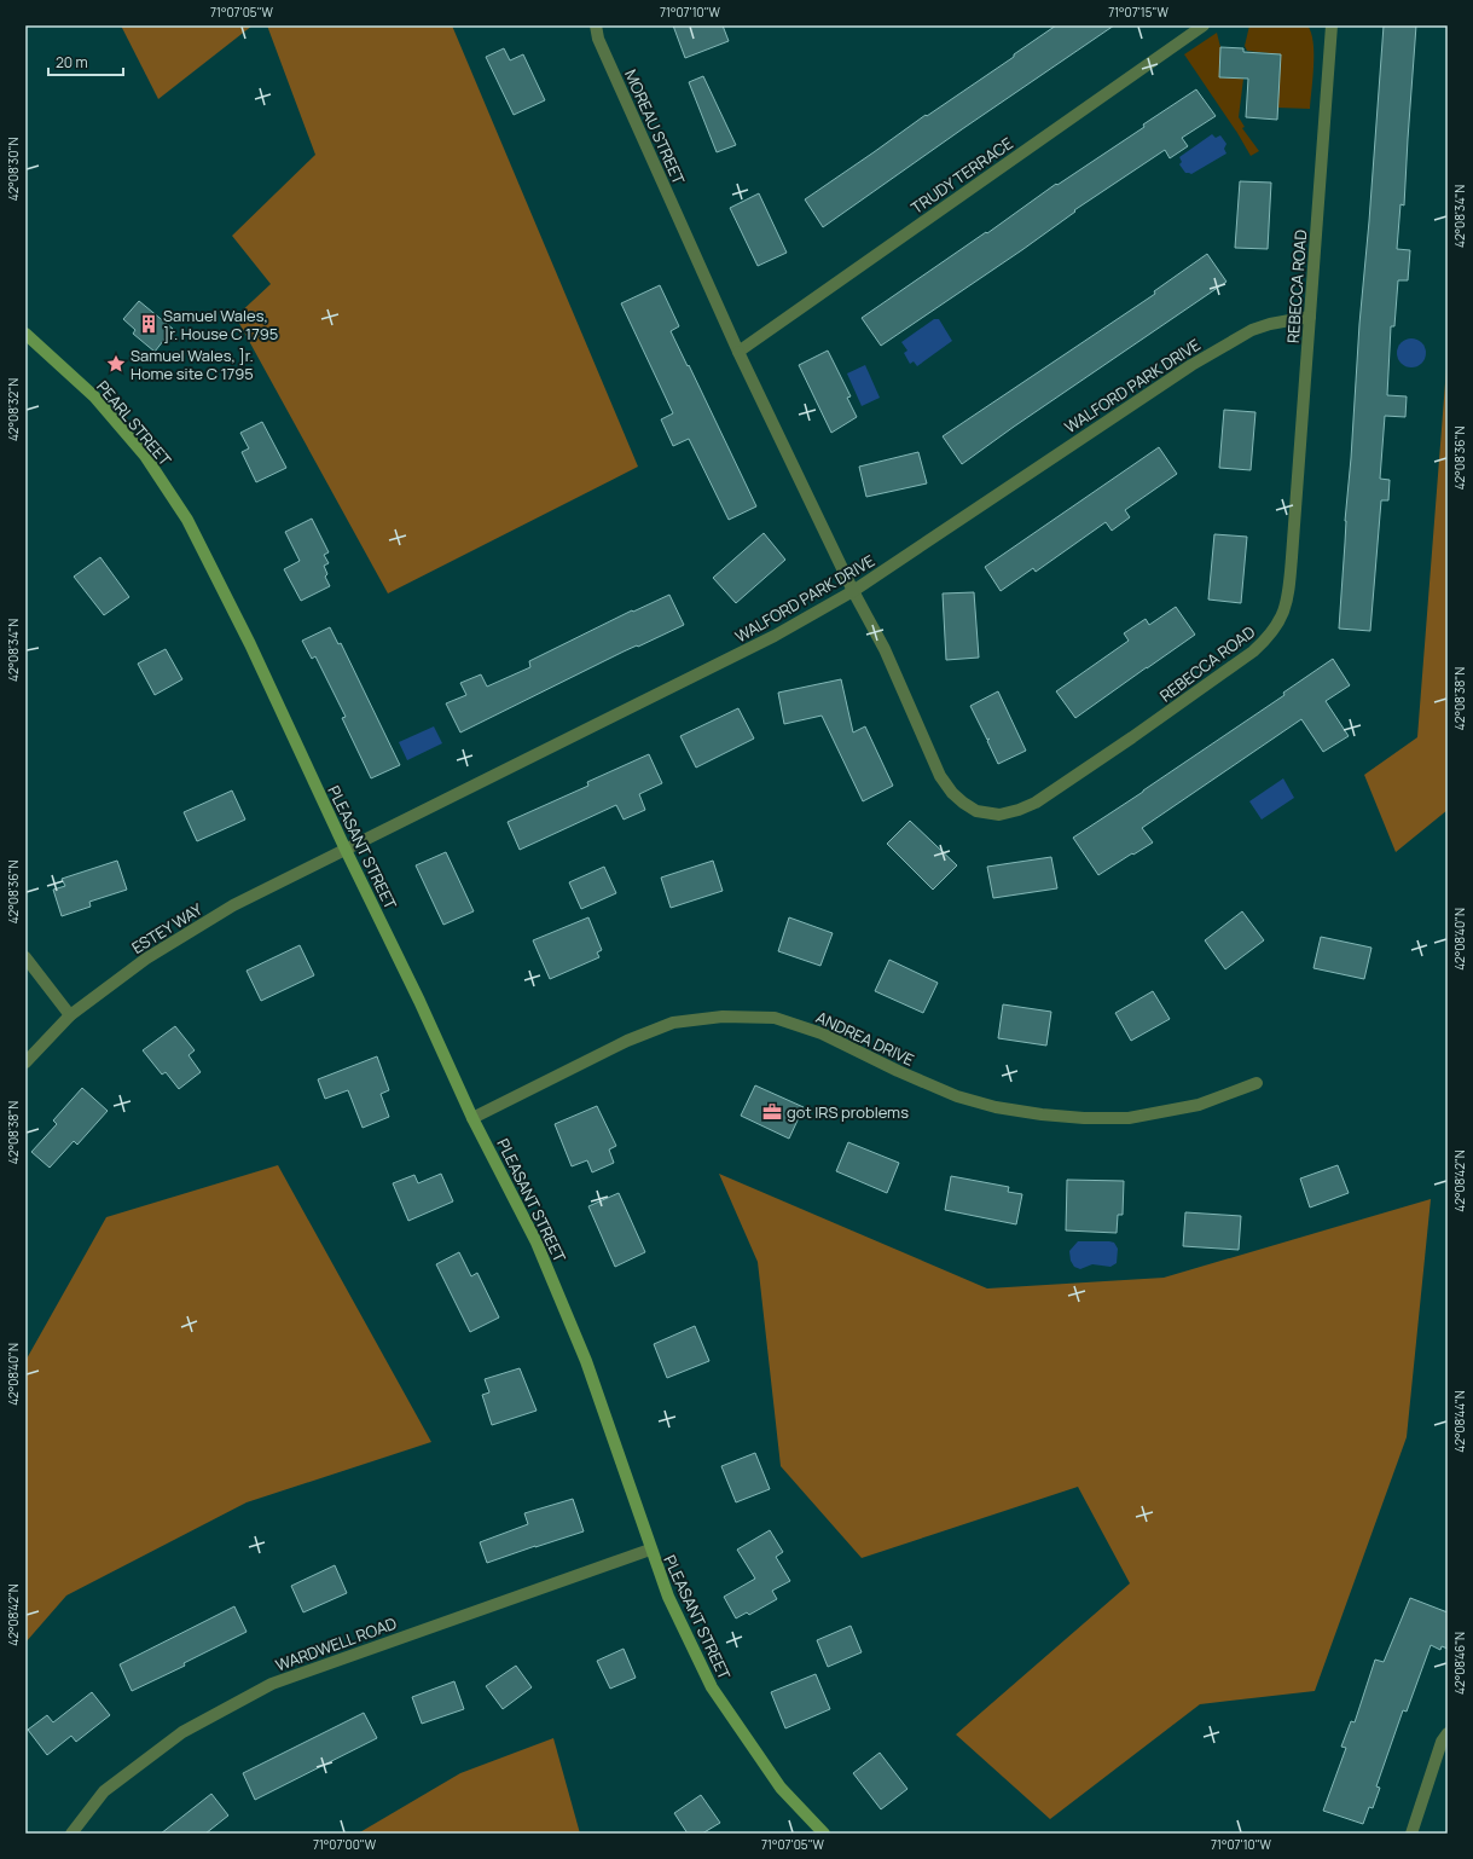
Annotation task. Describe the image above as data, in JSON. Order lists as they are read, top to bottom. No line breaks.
{"streets":{"main road":["PEARL STREET","PLEASANT STREET"],"street":["MOREAU STREET","TRUDY TERRACE","REBECCA ROAD","WALFORD PARK DRIVE","ESTEY WAY","ANDREA DRIVE","WARDWELL ROAD"]},"crossings":[["MOREAU STREET","TRUDY TERRACE"],["REBECCA ROAD","WALFORD PARK DRIVE"],["WALFORD PARK DRIVE","PLEASANT STREET"],["WALFORD PARK DRIVE","ESTEY WAY"],["PEARL STREET","PLEASANT STREET"],["PLEASANT STREET","ESTEY WAY"],["PLEASANT STREET","ANDREA DRIVE"],["PLEASANT STREET","WARDWELL ROAD"]],"places":{"building":["Samuel Wales, ]r. House C 1795"],"place":["Samuel Wales, ]r. Home site C 1795"],"office":["got IRS problems"]},"scale_bar":"20 m","coordinates":["71°07'05\"W","71°07'10\"W","71°07'15\"W","42°08'30\"N","42°08'34\"N","42°08'32\"N","42°08'36\"N","42°08'38\"N","42°08'40\"N","42°08'42\"N","42°08'44\"N","42°08'46\"N","71°07'00\"W"]}
